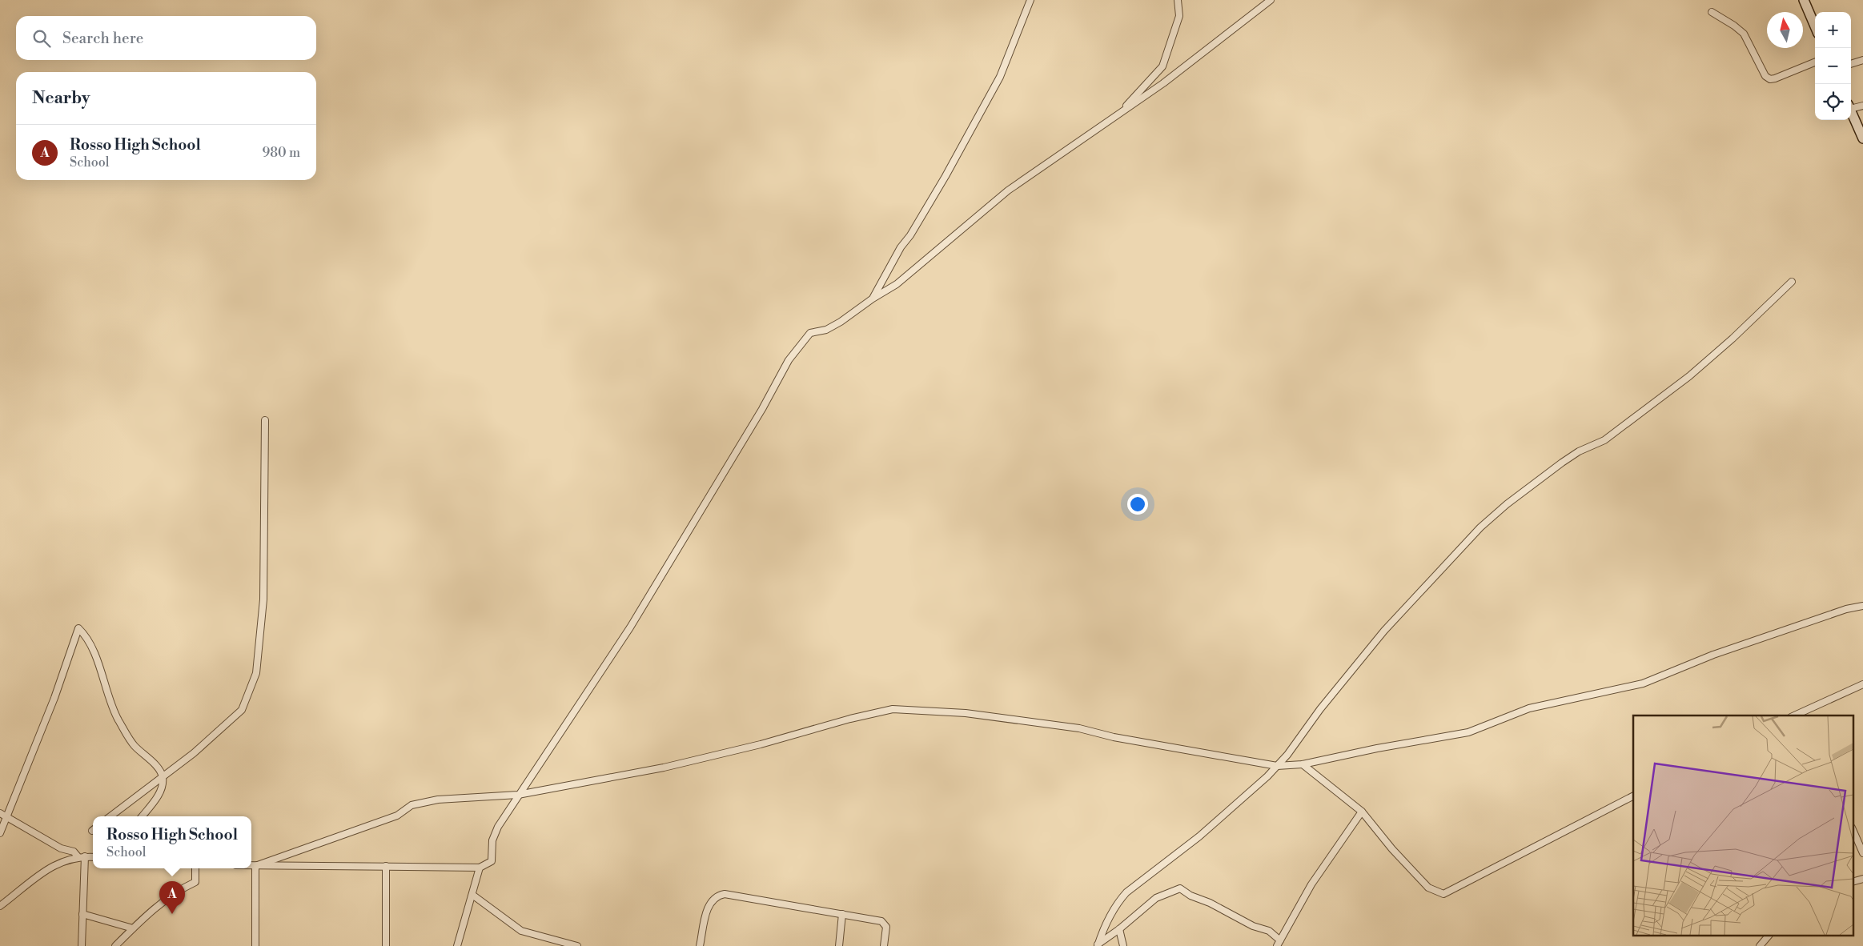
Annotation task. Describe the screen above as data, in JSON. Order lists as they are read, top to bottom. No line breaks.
{"north":"top","page":{"map_buttons":["+","−"],"search":"Search here","heading":"Nearby","list":[{"mark":"A","name":"Rosso High School","note":"School","value":"980 m"}],"popup":["Rosso High School","School"],"pins":"A"}}
